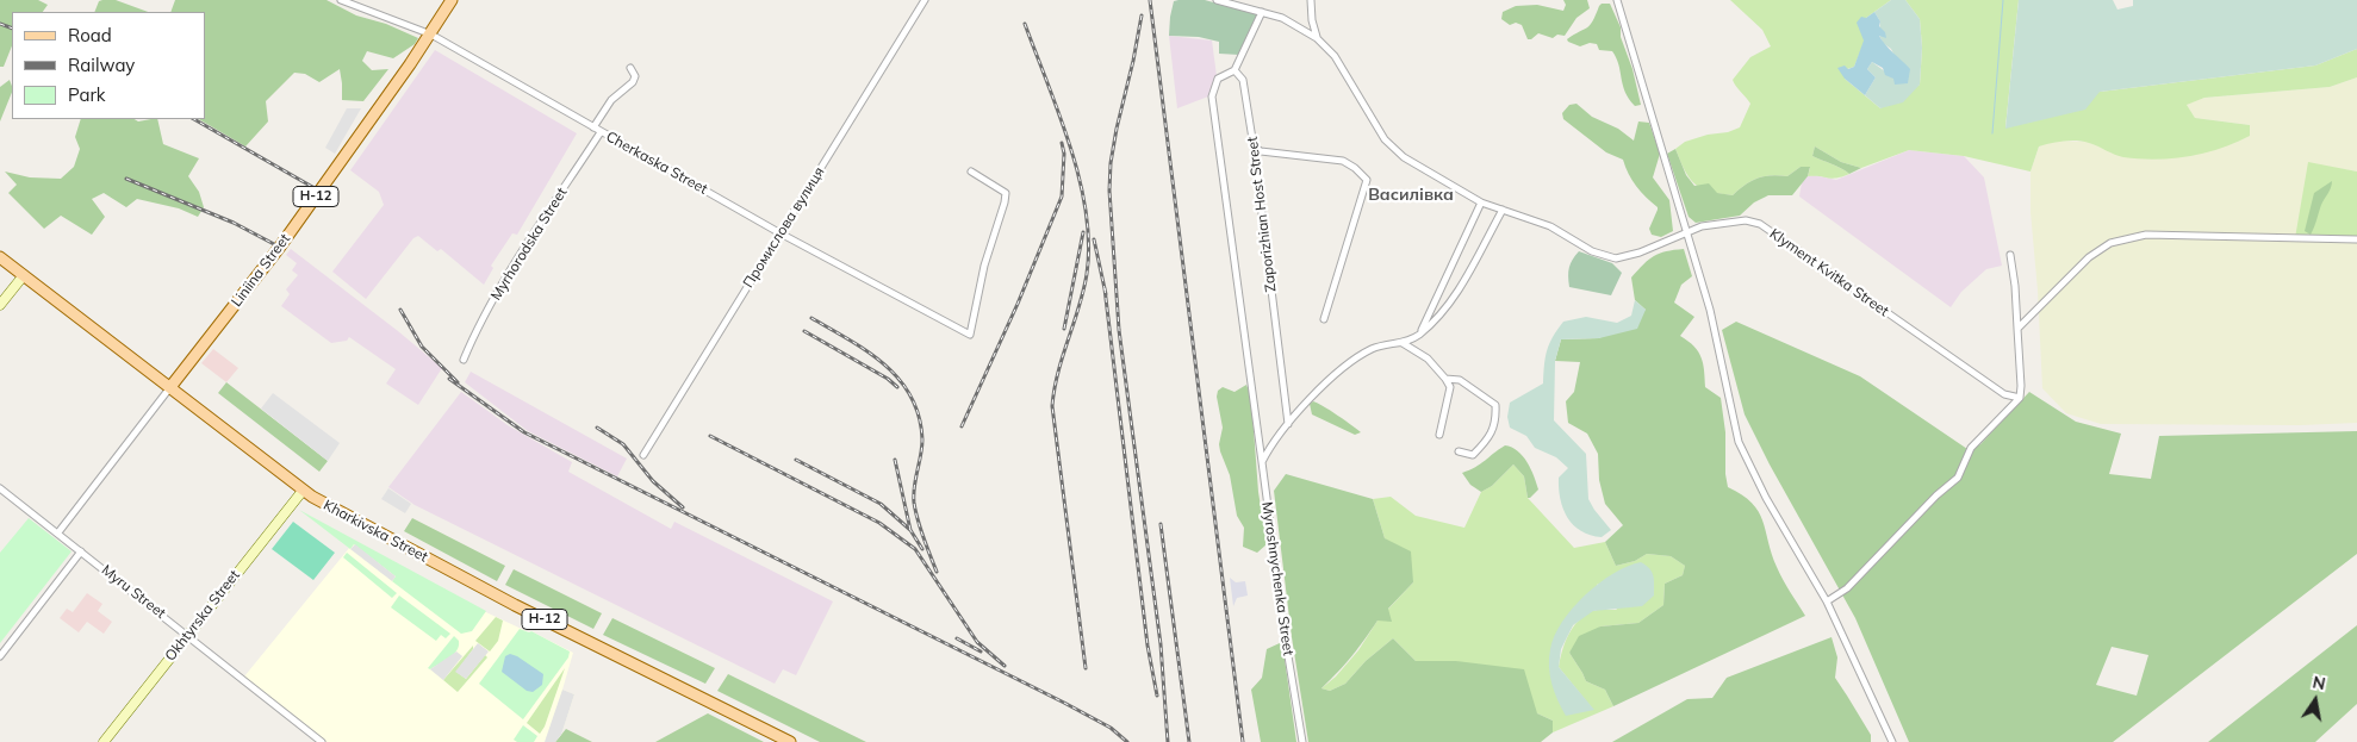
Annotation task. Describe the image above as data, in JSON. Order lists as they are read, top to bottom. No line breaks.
{"streets":{"main road":["Н-12","Liniina Street","Kharkivska Street","Okhtyrska Street"],"street":["Cherkaska Street","Zaporizhian Host Street","Промислова вулиця","Myrhorodska Street","Klyment Kvitka Street","Myroshnychenka Street","Myru Street"]},"crossings":[["Cherkaska Street","Промислова вулиця"],["Cherkaska Street","Myrhorodska Street"],["Cherkaska Street","Liniina Street"],["Zaporizhian Host Street","Myroshnychenka Street"],["Liniina Street","Kharkivska Street"],["Liniina Street","Myru Street"],["Kharkivska Street","Okhtyrska Street"],["Myru Street","Okhtyrska Street"]],"districts":["Василівка"],"legend":["Road","Railway","Park"],"north":"top"}
